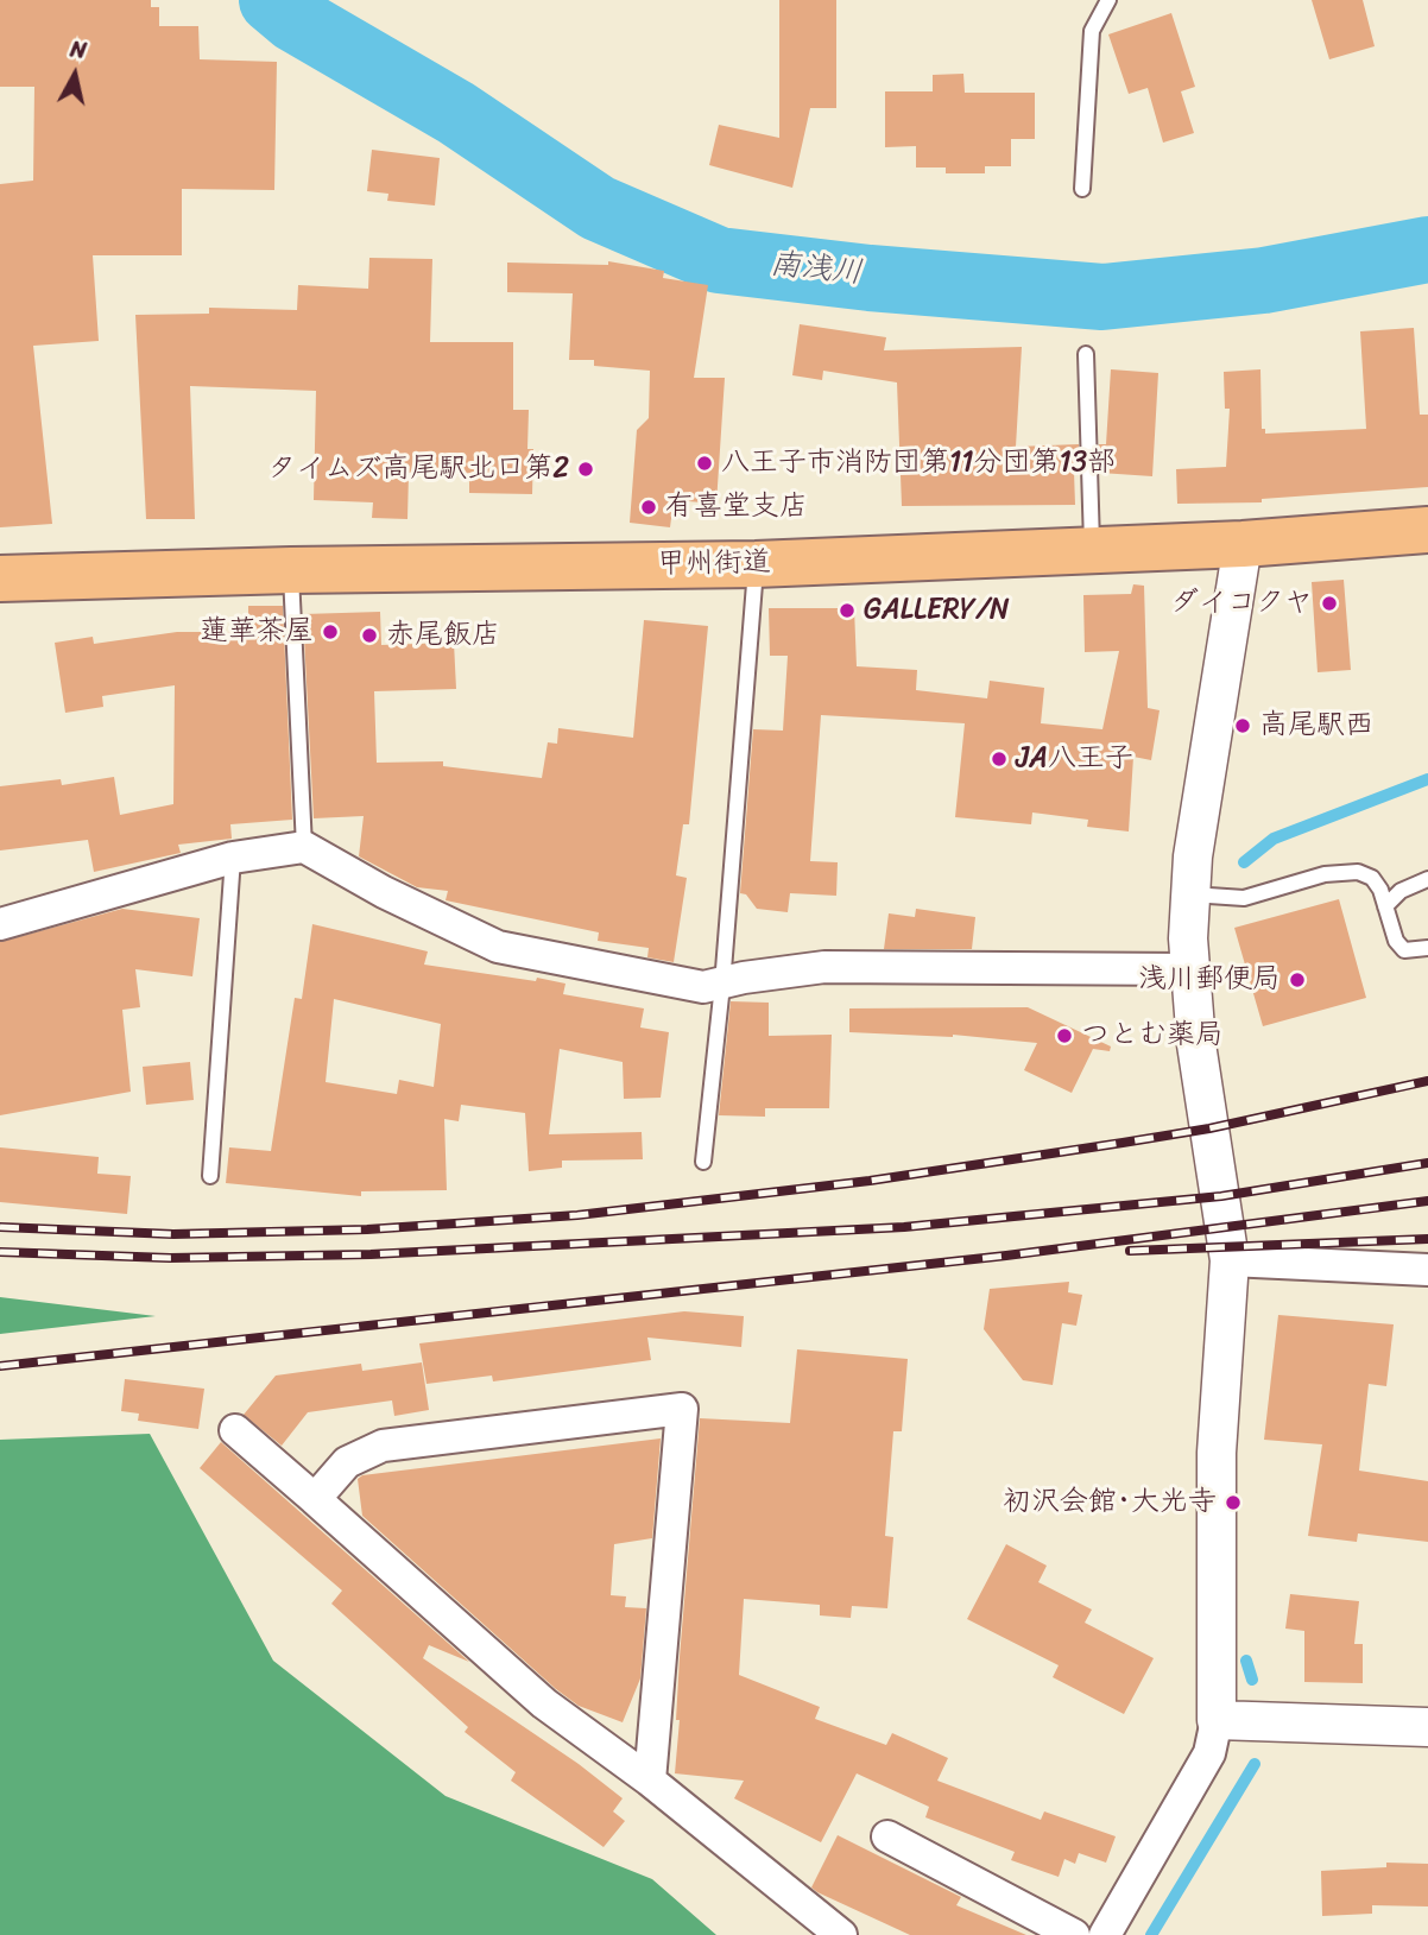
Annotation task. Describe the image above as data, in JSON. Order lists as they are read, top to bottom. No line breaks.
{"streets":{"highway":["甲州街道"]},"water":["南浅川"],"places":["八王子市消防団第11分団第13部","タイムズ高尾駅北口第2","有喜堂支店","ダイコクヤ","GALLERY/N","蓮華茶屋","赤尾飯店","高尾駅西","JA八王子","浅川郵便局","つとむ薬局","初沢会館･大光寺"],"north":"top"}
